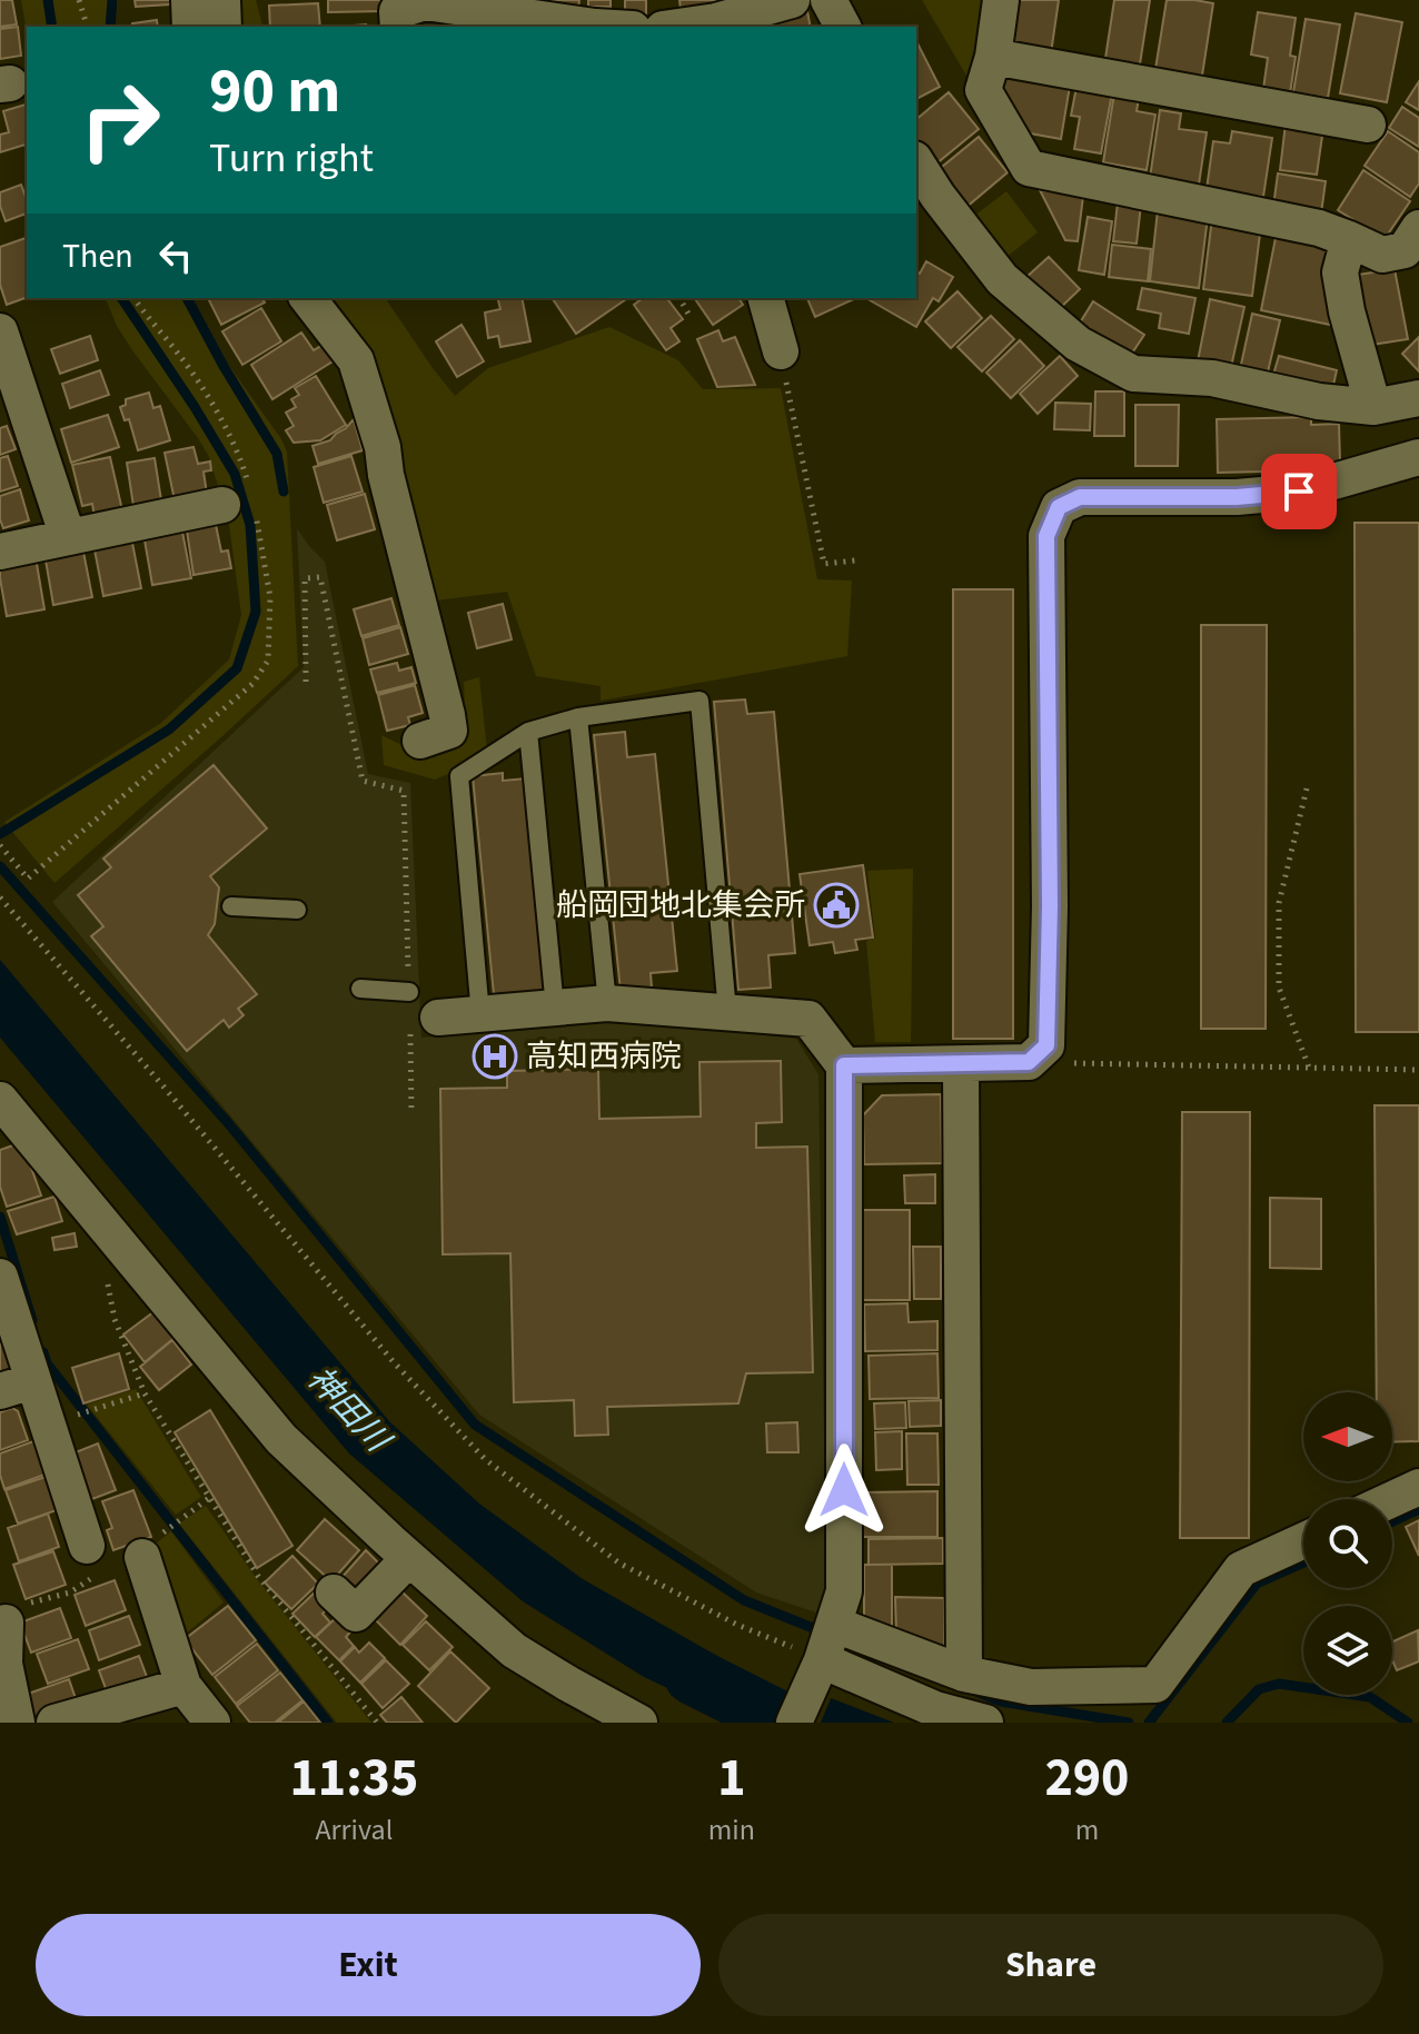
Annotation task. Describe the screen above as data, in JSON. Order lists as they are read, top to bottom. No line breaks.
{"water":["神田川"],"places":{"public building":["船岡団地北集会所"],"hospital":["高知西病院"]},"north":"left","page":{"turn":["90 m","Turn right"],"then":"Then","eta":["11:35","Arrival","1","min","290","m"],"buttons":["Exit","Share"]}}
